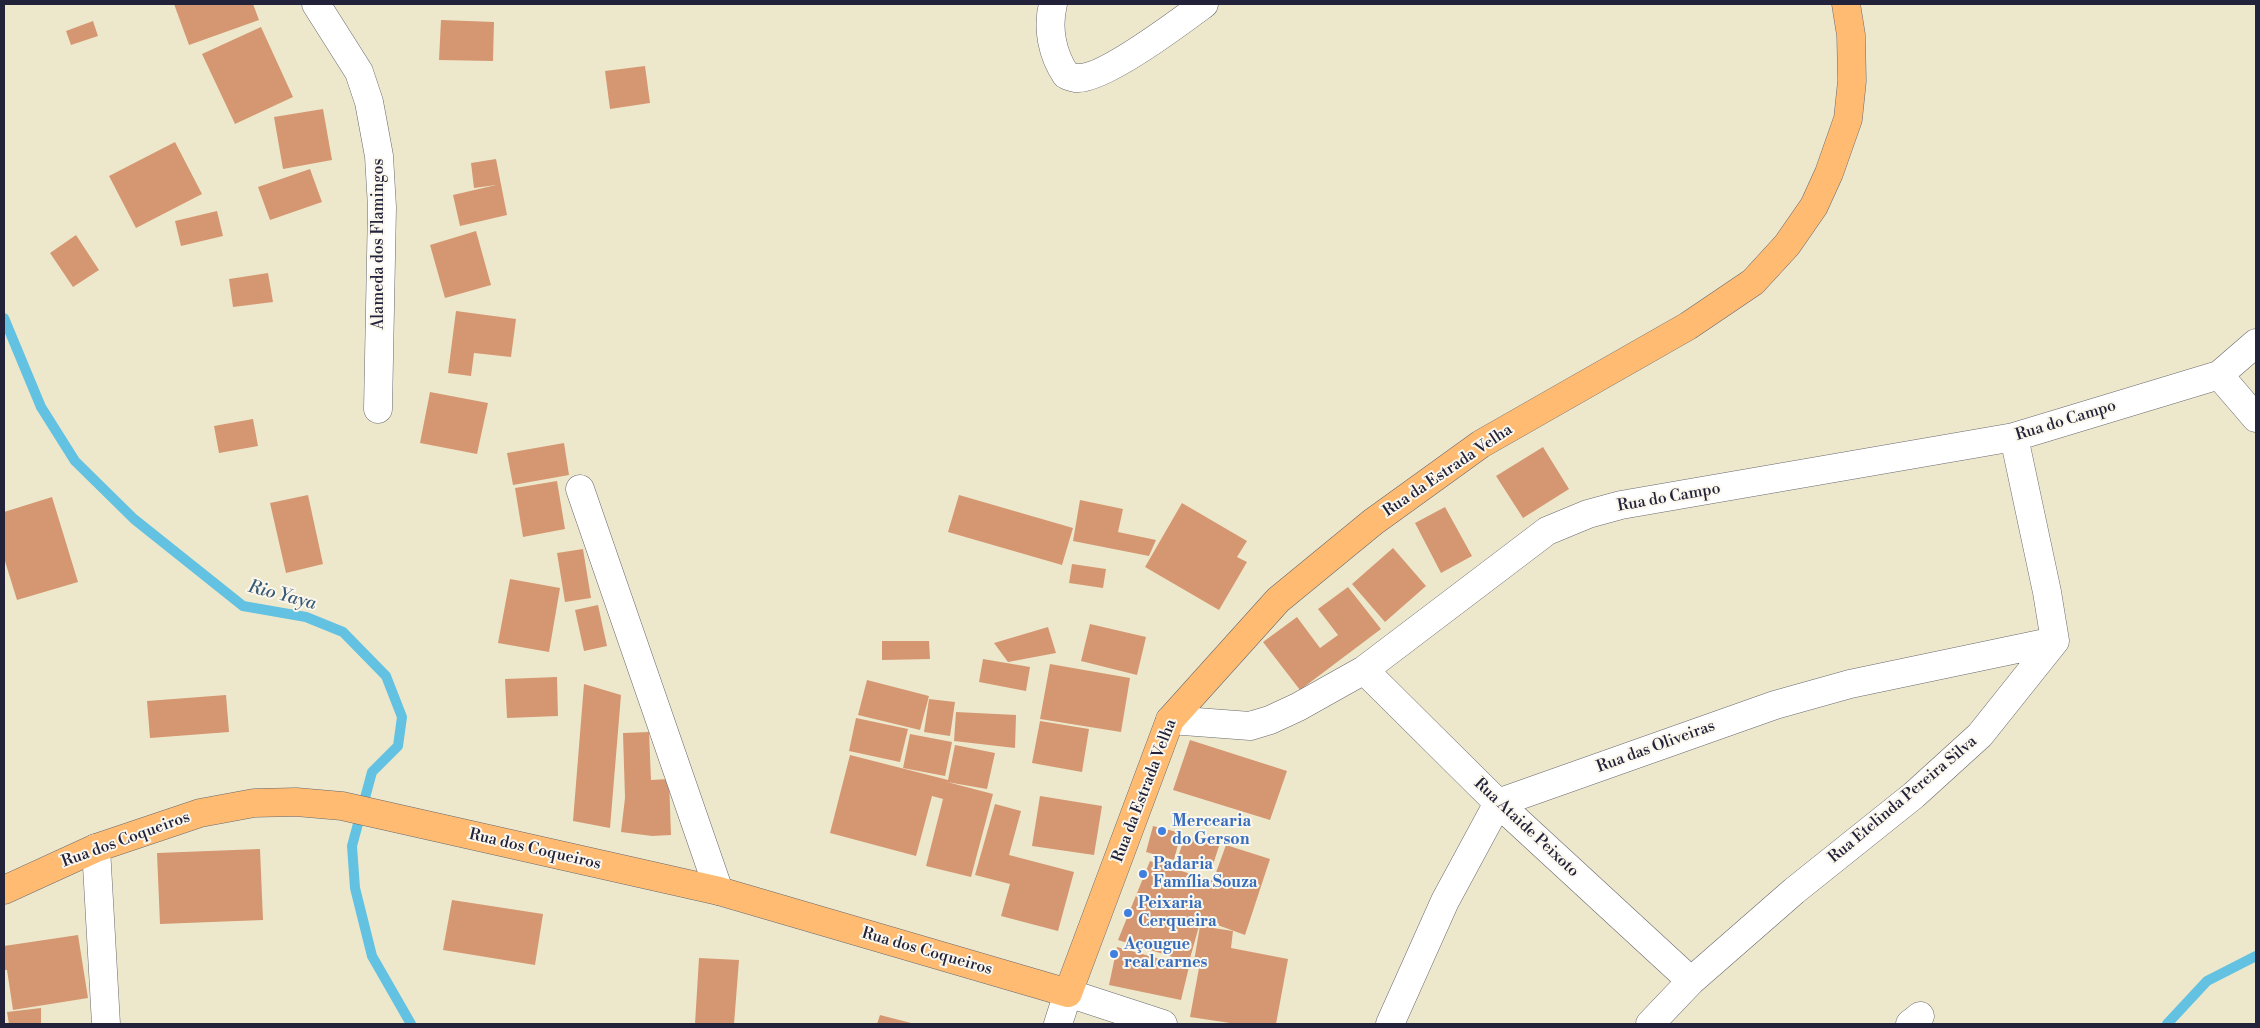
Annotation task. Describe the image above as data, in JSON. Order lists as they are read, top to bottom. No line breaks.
{"streets":{"main road":["Rua da Estrada Velha","Rua dos Coqueiros"],"street":["Alameda dos Flamingos","Rua do Campo","Rua das Oliveiras","Rua Etelinda Pereira Silva","Rua Ataide Peixoto"]},"crossings":[["Rua do Campo","Rua da Estrada Velha"],["Rua do Campo","Rua Ataide Peixoto"],["Rua da Estrada Velha","Rua dos Coqueiros"],["Rua das Oliveiras","Rua Etelinda Pereira Silva"],["Rua das Oliveiras","Rua Ataide Peixoto"],["Rua Etelinda Pereira Silva","Rua Ataide Peixoto"]],"water":["Rio Yaya"],"places":["Mercearia do Gerson","Padaria Família Souza","Peixaria Cerqueira","Açougue real carnes"]}
